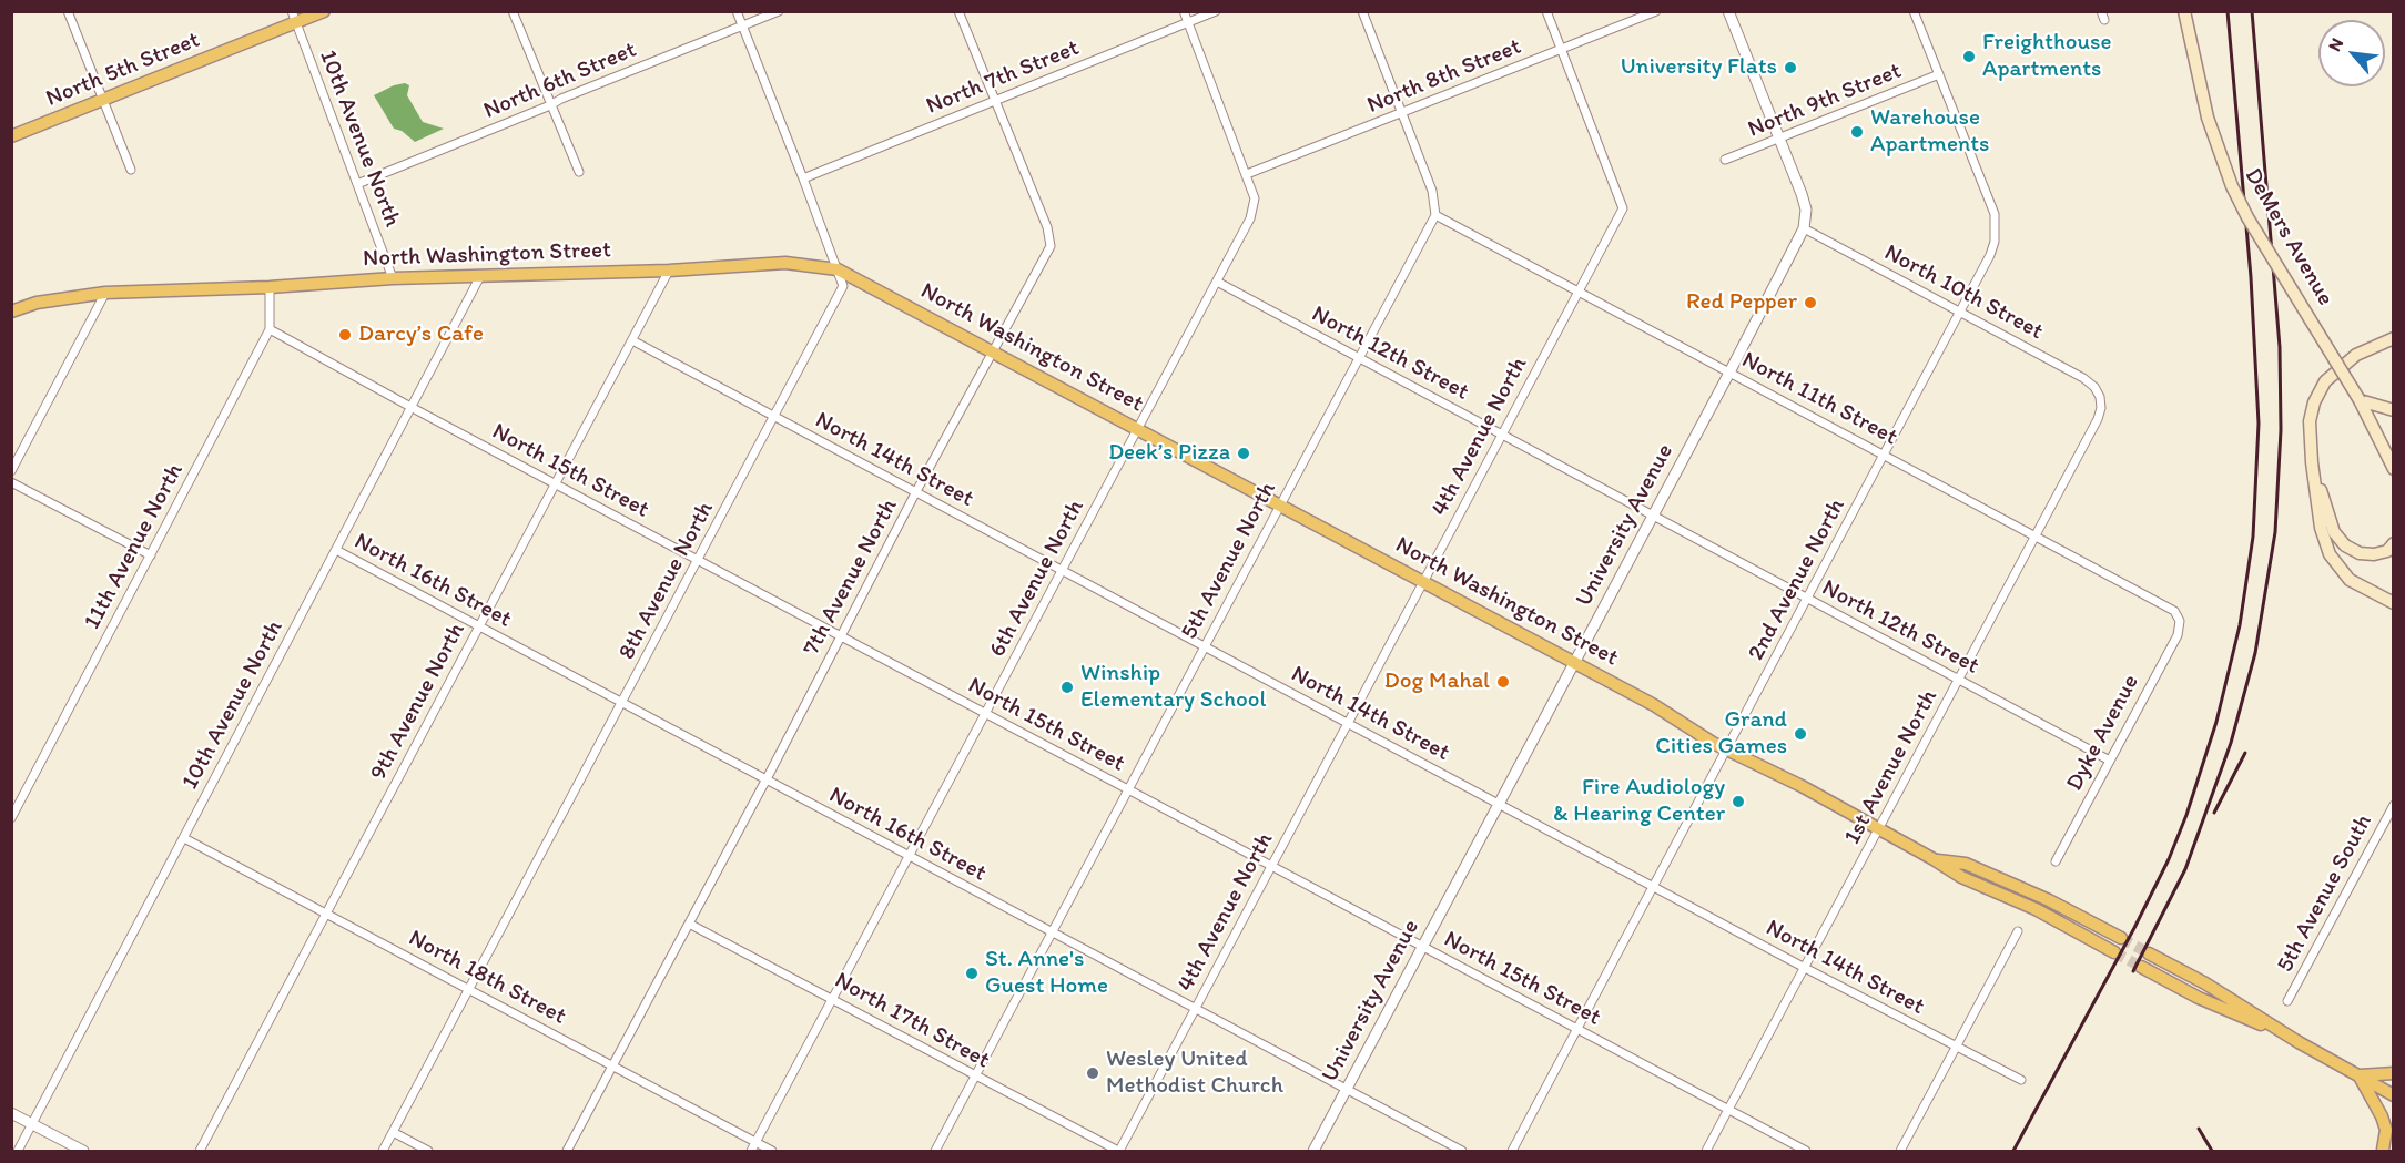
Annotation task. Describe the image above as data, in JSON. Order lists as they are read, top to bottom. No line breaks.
{"streets":{"main road":["North 5th Street","DeMers Avenue","North Washington Street"],"street":["North 8th Street","North 7th Street","North 6th Street","North 9th Street","10th Avenue North","North 10th Street","North 12th Street","North 11th Street","4th Avenue North","North 14th Street","North 15th Street","University Avenue","11th Avenue North","5th Avenue North","7th Avenue North","6th Avenue North","2nd Avenue North","North 16th Street","8th Avenue North","9th Avenue North","Dyke Avenue","1st Avenue North","5th Avenue South","North 18th Street","North 17th Street"]},"crossings":[["North 5th Street","10th Avenue North"],["North 8th Street","4th Avenue North"],["North 8th Street","6th Avenue North"],["North 7th Street","7th Avenue North"],["North 7th Street","6th Avenue North"],["North 7th Street","8th Avenue North"],["North 6th Street","10th Avenue North"],["North 6th Street","8th Avenue North"],["North 9th Street","2nd Avenue North"],["10th Avenue North","North Washington Street"],["10th Avenue North","North 15th Street"],["10th Avenue North","North 16th Street"],["10th Avenue North","North 18th Street"],["North Washington Street","4th Avenue North"],["North Washington Street","University Avenue"],["North Washington Street","11th Avenue North"],["North Washington Street","5th Avenue North"],["North Washington Street","7th Avenue North"],["North Washington Street","6th Avenue North"],["North Washington Street","2nd Avenue North"],["North Washington Street","8th Avenue North"],["North Washington Street","9th Avenue North"],["North Washington Street","1st Avenue North"],["North 10th Street","University Avenue"],["North 10th Street","2nd Avenue North"],["North 10th Street","1st Avenue North"],["North 12th Street","4th Avenue North"],["North 12th Street","University Avenue"],["North 12th Street","5th Avenue North"],["North 12th Street","6th Avenue North"],["North 12th Street","2nd Avenue North"],["North 12th Street","Dyke Avenue"],["North 12th Street","1st Avenue North"],["North 11th Street","4th Avenue North"],["North 11th Street","University Avenue"],["North 11th Street","5th Avenue North"],["North 11th Street","2nd Avenue North"],["North 11th Street","Dyke Avenue"],["North 11th Street","1st Avenue North"],["4th Avenue North","North 14th Street"],["4th Avenue North","North 15th Street"],["4th Avenue North","North 16th Street"],["4th Avenue North","North 17th Street"],["North 14th Street","University Avenue"],["North 14th Street","5th Avenue North"],["North 14th Street","7th Avenue North"],["North 14th Street","6th Avenue North"],["North 14th Street","2nd Avenue North"],["North 14th Street","8th Avenue North"],["North 14th Street","9th Avenue North"],["North 14th Street","1st Avenue North"],["North 15th Street","University Avenue"],["North 15th Street","11th Avenue North"],["North 15th Street","5th Avenue North"],["North 15th Street","7th Avenue North"],["North 15th Street","6th Avenue North"],["North 15th Street","2nd Avenue North"],["North 15th Street","8th Avenue North"],["North 15th Street","9th Avenue North"],["North 15th Street","1st Avenue North"],["University Avenue","North 16th Street"],["5th Avenue North","North 16th Street"],["5th Avenue North","North 17th Street"],["7th Avenue North","North 16th Street"],["7th Avenue North","North 18th Street"],["7th Avenue North","North 17th Street"],["6th Avenue North","North 16th Street"],["6th Avenue North","North 18th Street"],["6th Avenue North","North 17th Street"],["North 16th Street","8th Avenue North"],["North 16th Street","9th Avenue North"],["8th Avenue North","North 18th Street"],["9th Avenue North","North 18th Street"]],"places":["Freighthouse Apartments","University Flats","Warehouse Apartments","Red Pepper","Darcy’s Cafe","Deek’s Pizza","Dog Mahal","Winship Elementary School","Grand Cities Games","Fire Audiology & Hearing Center","St. Anne's Guest Home","Wesley United Methodist Church"],"north":"top left"}
